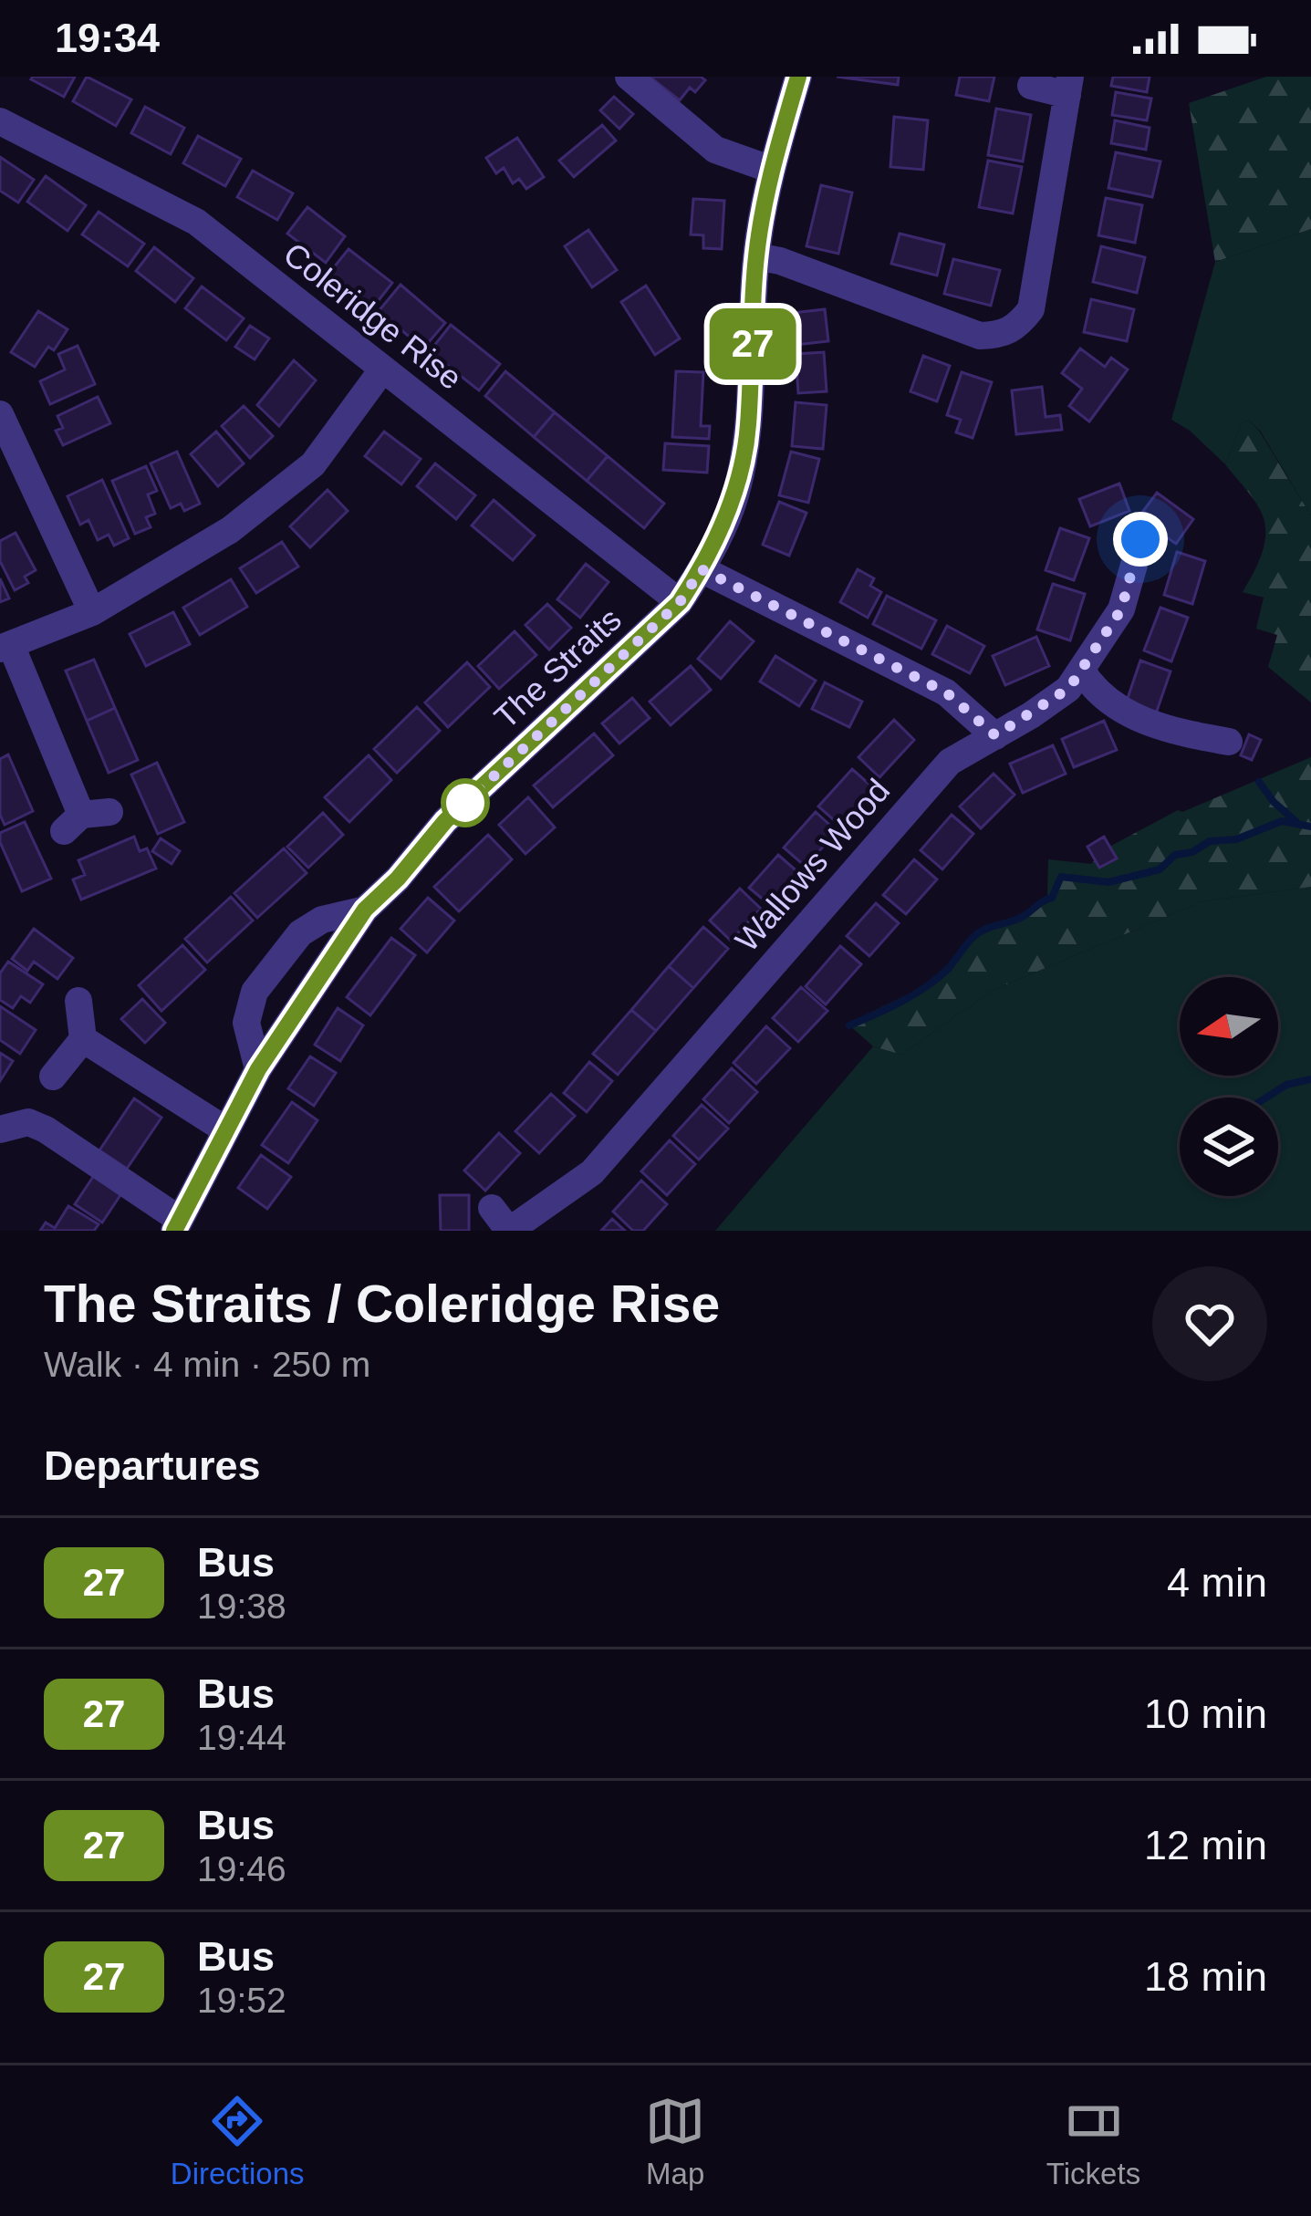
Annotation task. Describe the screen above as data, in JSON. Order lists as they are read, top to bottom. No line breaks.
{"streets":{"street":["Coleridge Rise","The Straits","Wallows Wood"]},"crossings":[["Coleridge Rise","The Straits"]],"lines":["bus line 27"],"north":"left","page":{"status":"19:34","on_map":"27","heading":[["The Straits / Coleridge Rise","Walk · 4 min · 250 m"],"Departures"],"list":[{"mark":"27","name":"Bus","note":"19:38","value":"4 min"},{"mark":"27","name":"Bus","note":"19:44","value":"10 min"},{"mark":"27","name":"Bus","note":"19:46","value":"12 min"},{"mark":"27","name":"Bus","note":"19:52","value":"18 min"}],"tabs":["Directions","Map","Tickets"]}}
